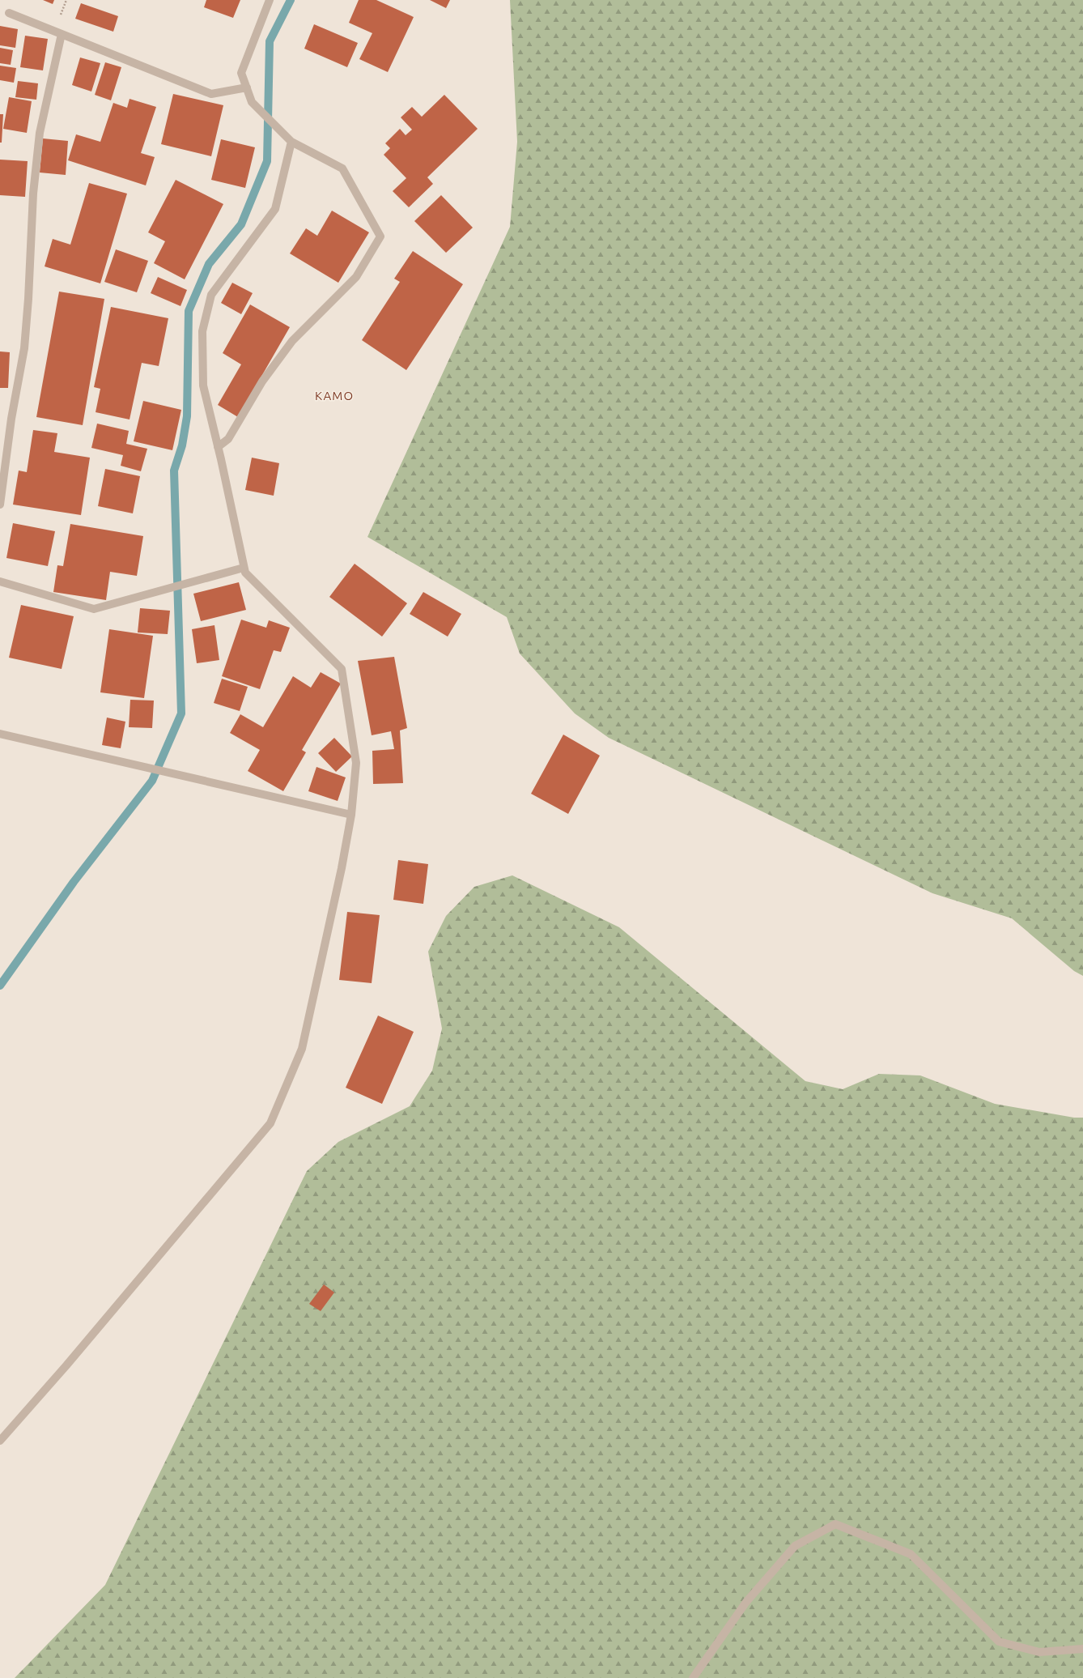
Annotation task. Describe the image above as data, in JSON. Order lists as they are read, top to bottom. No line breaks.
{"districts":["KAMO"]}
